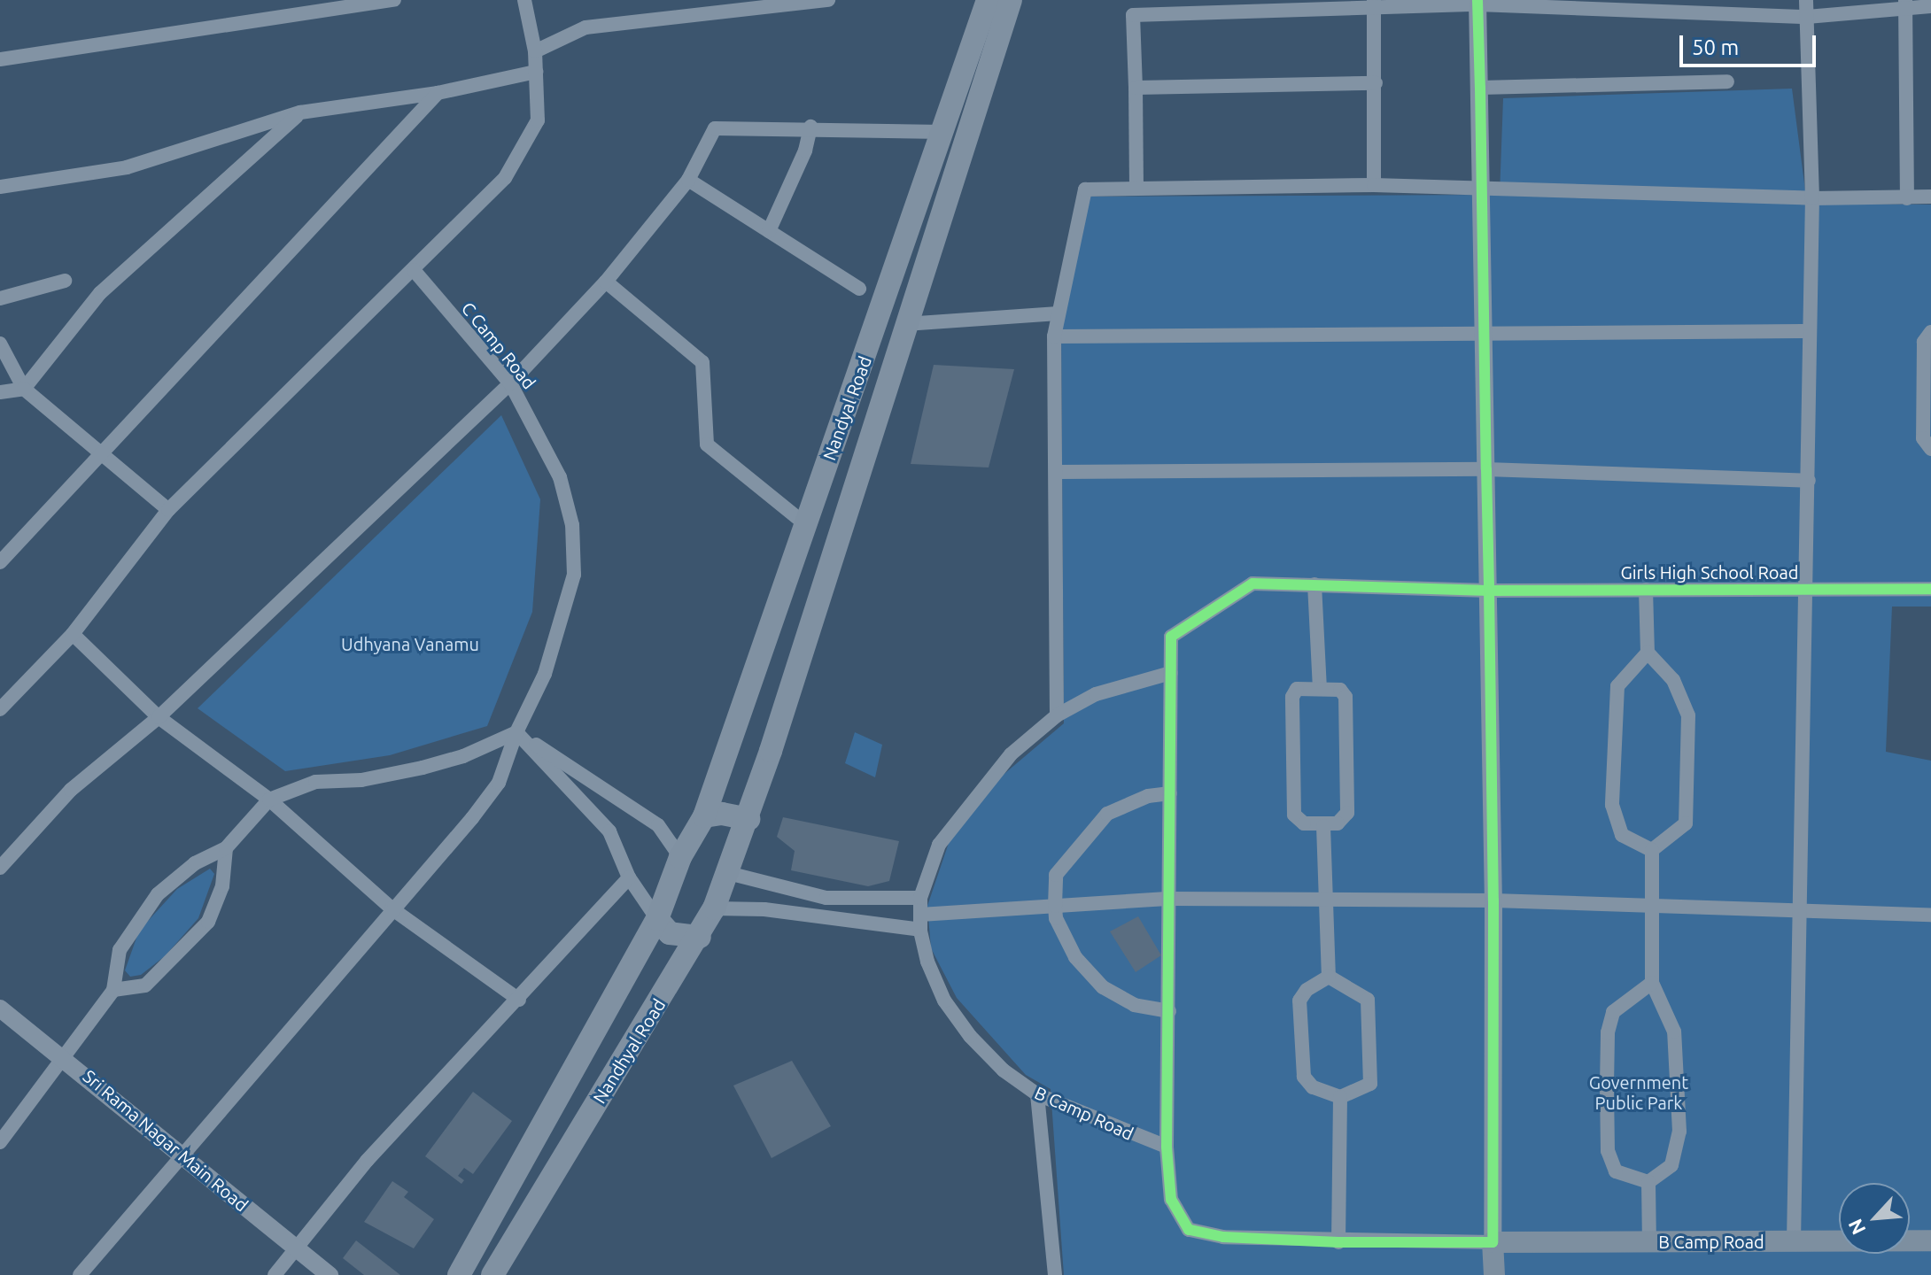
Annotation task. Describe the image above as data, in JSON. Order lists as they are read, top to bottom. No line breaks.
{"streets":{"main road":["Nandyal Road","Nandhyal Road","B Camp Road"],"street":["C Camp Road","Girls High School Road","Sri Rama Nagar Main Road"]},"crossings":[["C Camp Road","Sri Rama Nagar Main Road"],["Nandyal Road","Nandhyal Road"],["Girls High School Road","B Camp Road"]],"parks":["Udhyana Vanamu","Government Public Park"],"scale_bar":"50 m","north":"bottom left"}
